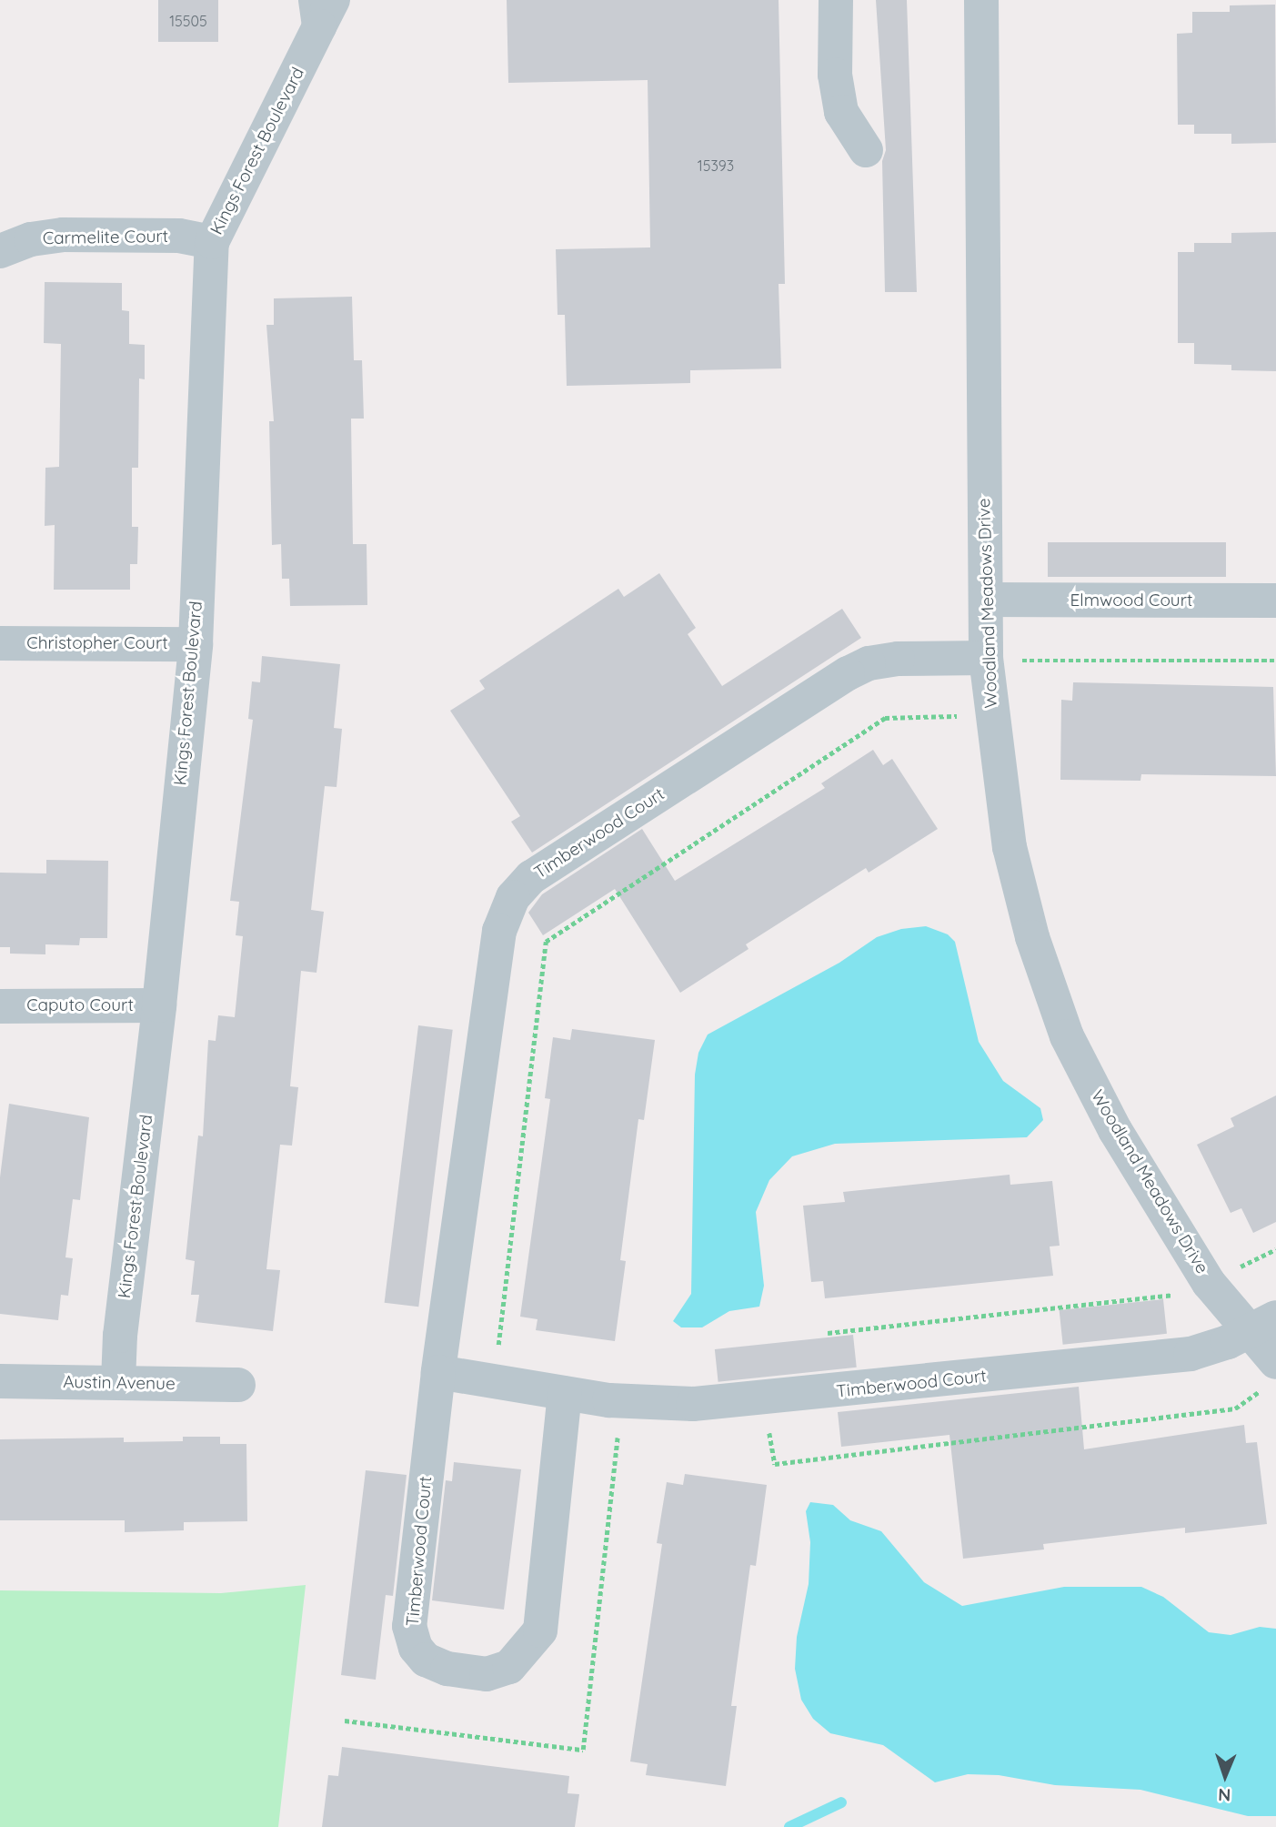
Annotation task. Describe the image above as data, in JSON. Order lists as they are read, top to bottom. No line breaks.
{"streets":{"street":["Kings Forest Boulevard","Carmelite Court","Elmwood Court","Woodland Meadows Drive","Christopher Court","Timberwood Court","Caputo Court","Austin Avenue"]},"crossings":[["Kings Forest Boulevard","Carmelite Court"],["Kings Forest Boulevard","Christopher Court"],["Kings Forest Boulevard","Caputo Court"],["Kings Forest Boulevard","Austin Avenue"],["Elmwood Court","Woodland Meadows Drive"],["Woodland Meadows Drive","Timberwood Court"]],"house_numbers":["15505","15393"],"north":"bottom"}
